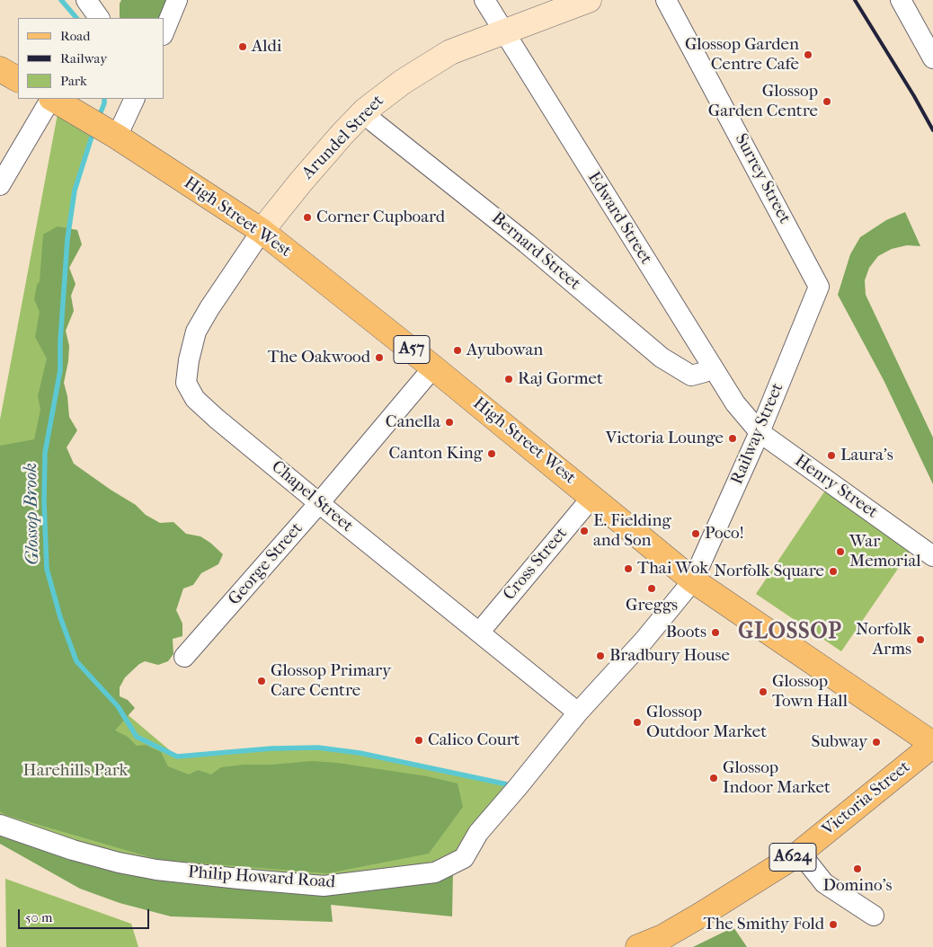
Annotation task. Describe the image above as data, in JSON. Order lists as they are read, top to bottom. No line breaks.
{"streets":{"main road":["High Street West","A57","Victoria Street","A624"],"street":["Arundel Street","Surrey Street","Edward Street","Bernard Street","Railway Street","Henry Street","Chapel Street","George Street","Cross Street","Philip Howard Road"]},"crossings":[["Arundel Street","High Street West"],["Arundel Street","Edward Street"],["Arundel Street","Bernard Street"],["Arundel Street","Chapel Street"],["Surrey Street","Railway Street"],["High Street West","A57"],["High Street West","Railway Street"],["High Street West","Chapel Street"],["High Street West","George Street"],["High Street West","Cross Street"],["High Street West","Victoria Street"],["Edward Street","Bernard Street"],["Edward Street","Railway Street"],["Edward Street","Henry Street"],["Railway Street","Henry Street"],["Railway Street","Chapel Street"],["Railway Street","Philip Howard Road"],["Chapel Street","George Street"],["Chapel Street","Cross Street"],["Chapel Street","Philip Howard Road"]],"districts":["GLOSSOP"],"water":["Glossop Brook"],"parks":["Harehills Park"],"places":["Aldi","Glossop Garden Centre Cafe","Glossop Garden Centre","Corner Cupboard","Ayubowan","The Oakwood","Raj Gormet","Canella","Victoria Lounge","Canton King","Laura's","E. Fielding and Son","Poco!","War Memorial","Thai Wok","Norfolk Square","Greggs","Boots","Norfolk Arms","Bradbury House","Glossop Primary Care Centre","Glossop Town Hall","Glossop Outdoor Market","Calico Court","Subway","Glossop Indoor Market","Domino's","The Smithy Fold"],"legend":["Road","Railway","Park"],"scale_bar":"50 m"}
